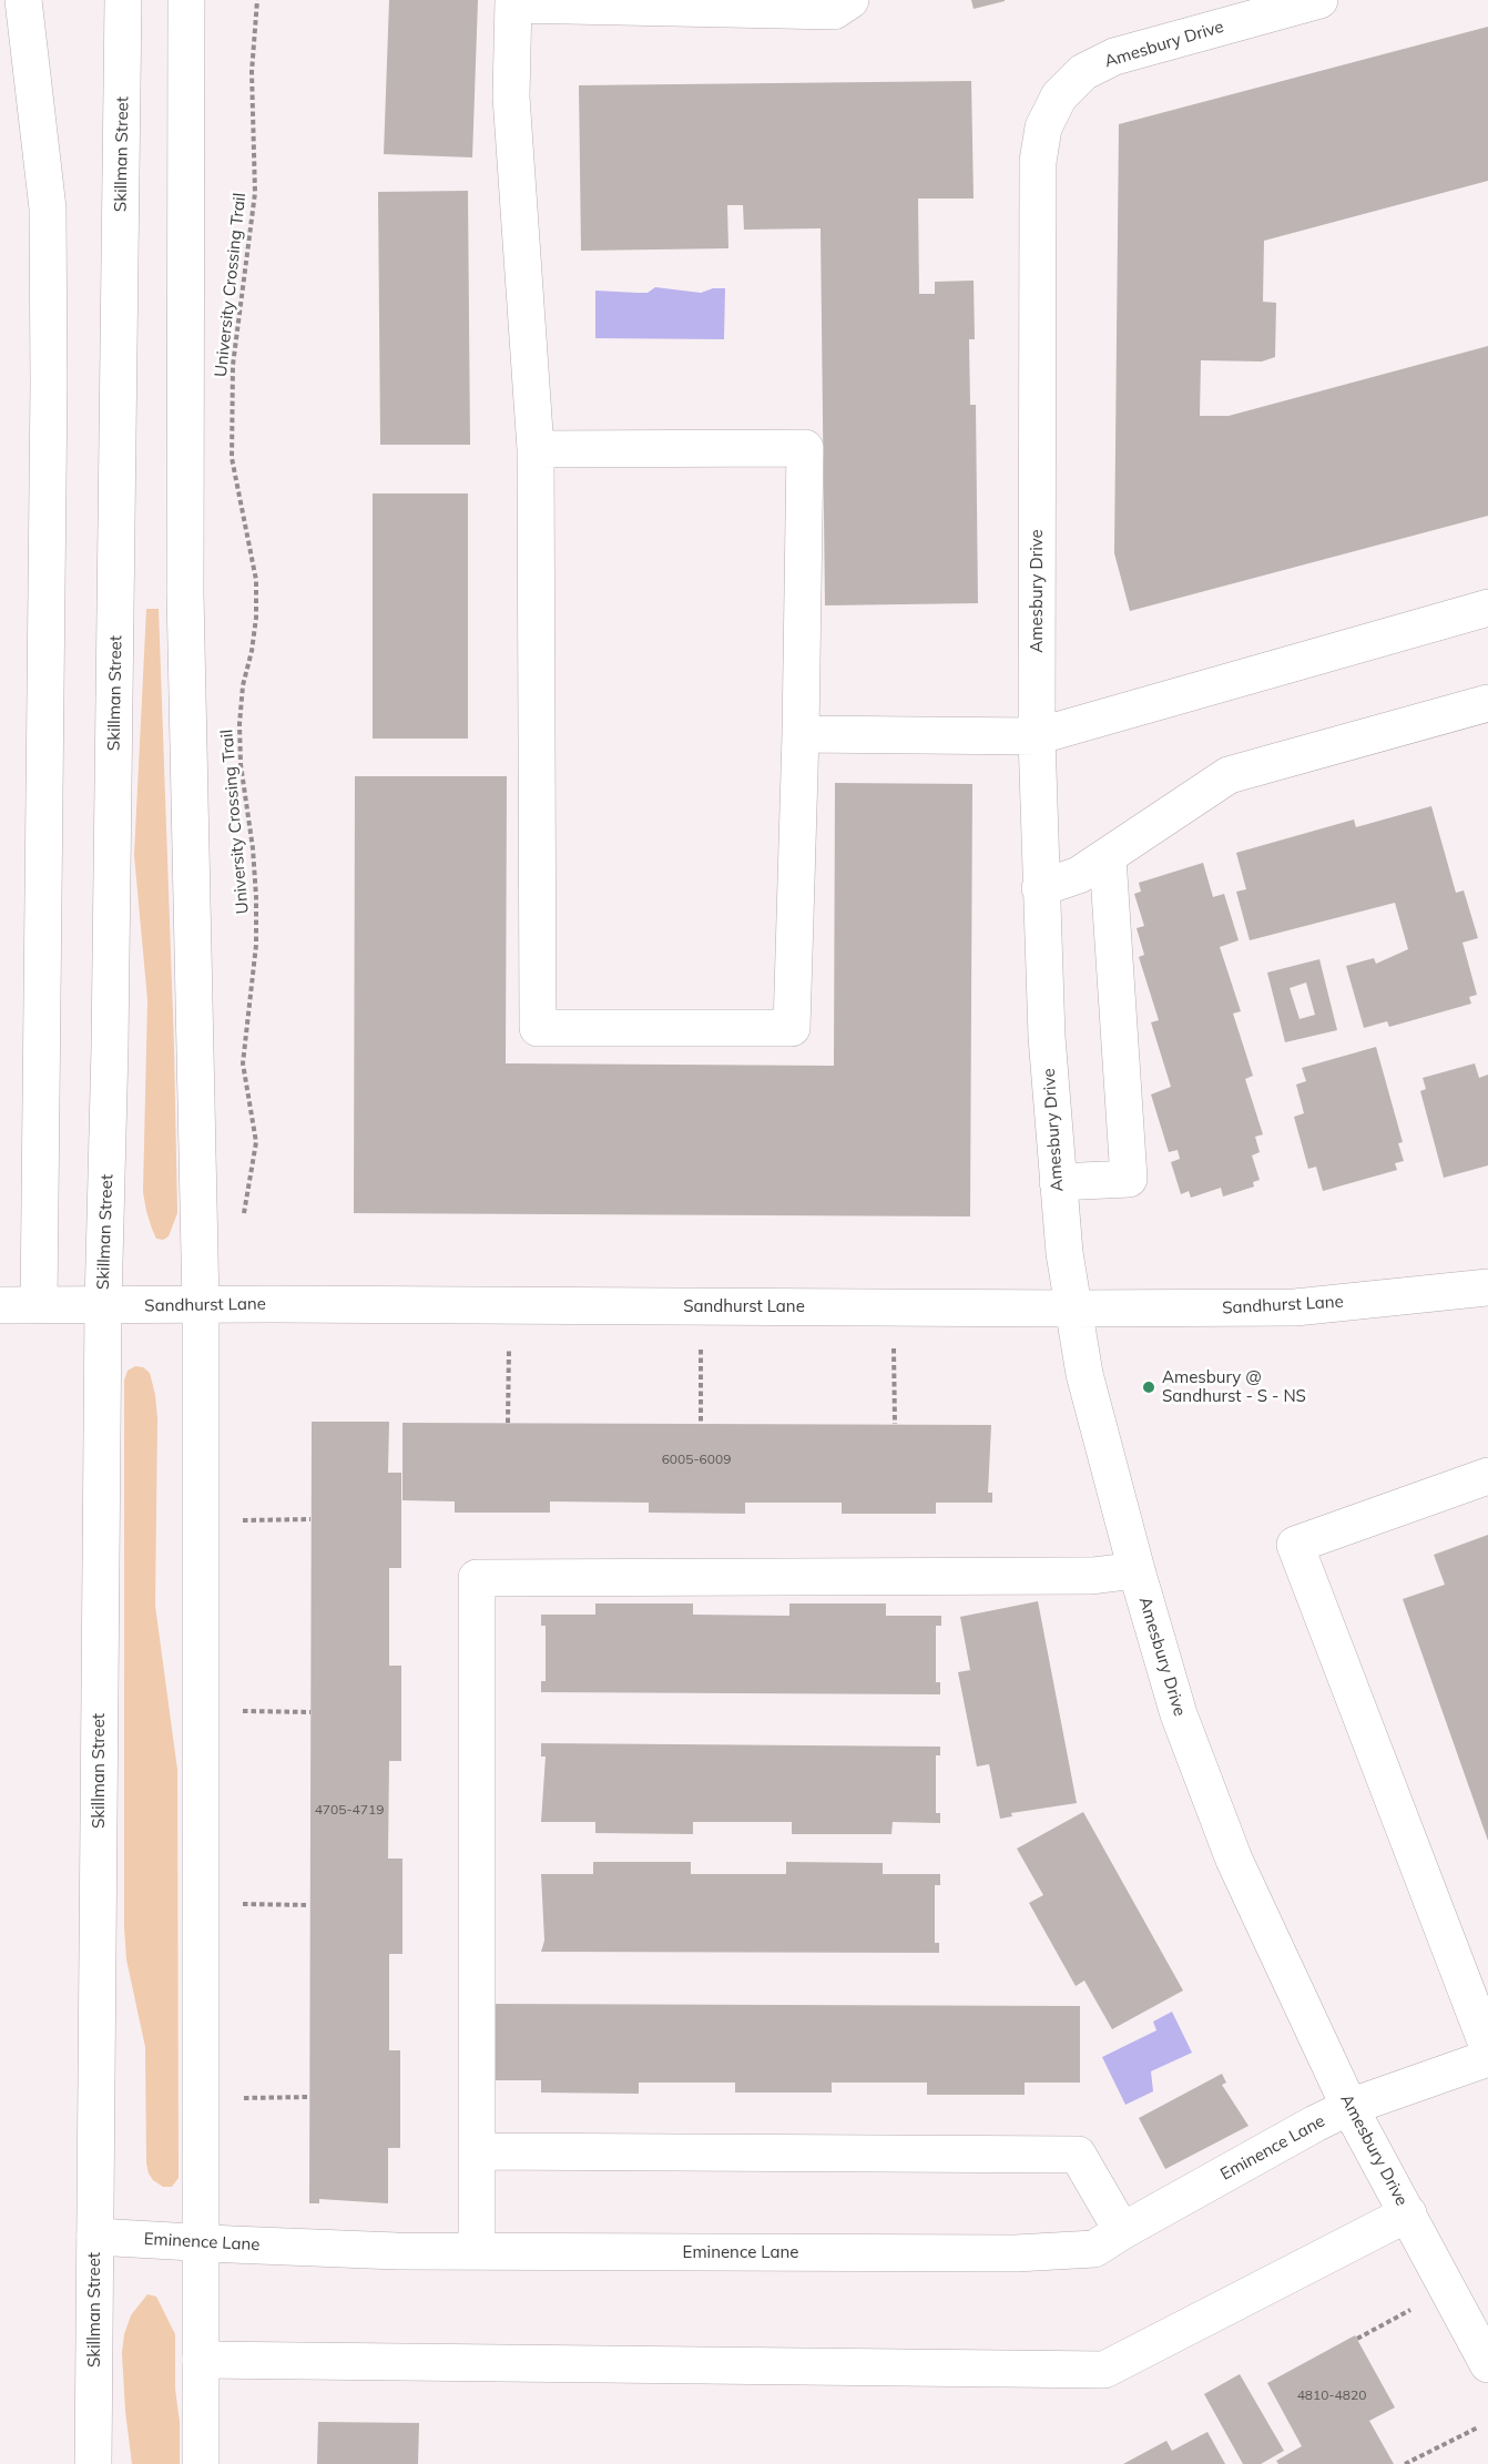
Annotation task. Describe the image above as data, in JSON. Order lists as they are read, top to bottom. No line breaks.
{"streets":{"street":["Amesbury Drive","Skillman Street","Sandhurst Lane","Eminence Lane"],"path":["University Crossing Trail"]},"crossings":[["Amesbury Drive","Sandhurst Lane"],["Amesbury Drive","Eminence Lane"],["Skillman Street","Sandhurst Lane"],["Skillman Street","Eminence Lane"]],"places":["Amesbury @ Sandhurst - S - NS"],"house_numbers":["6005-6009","4705-4719","4810-4820"]}
